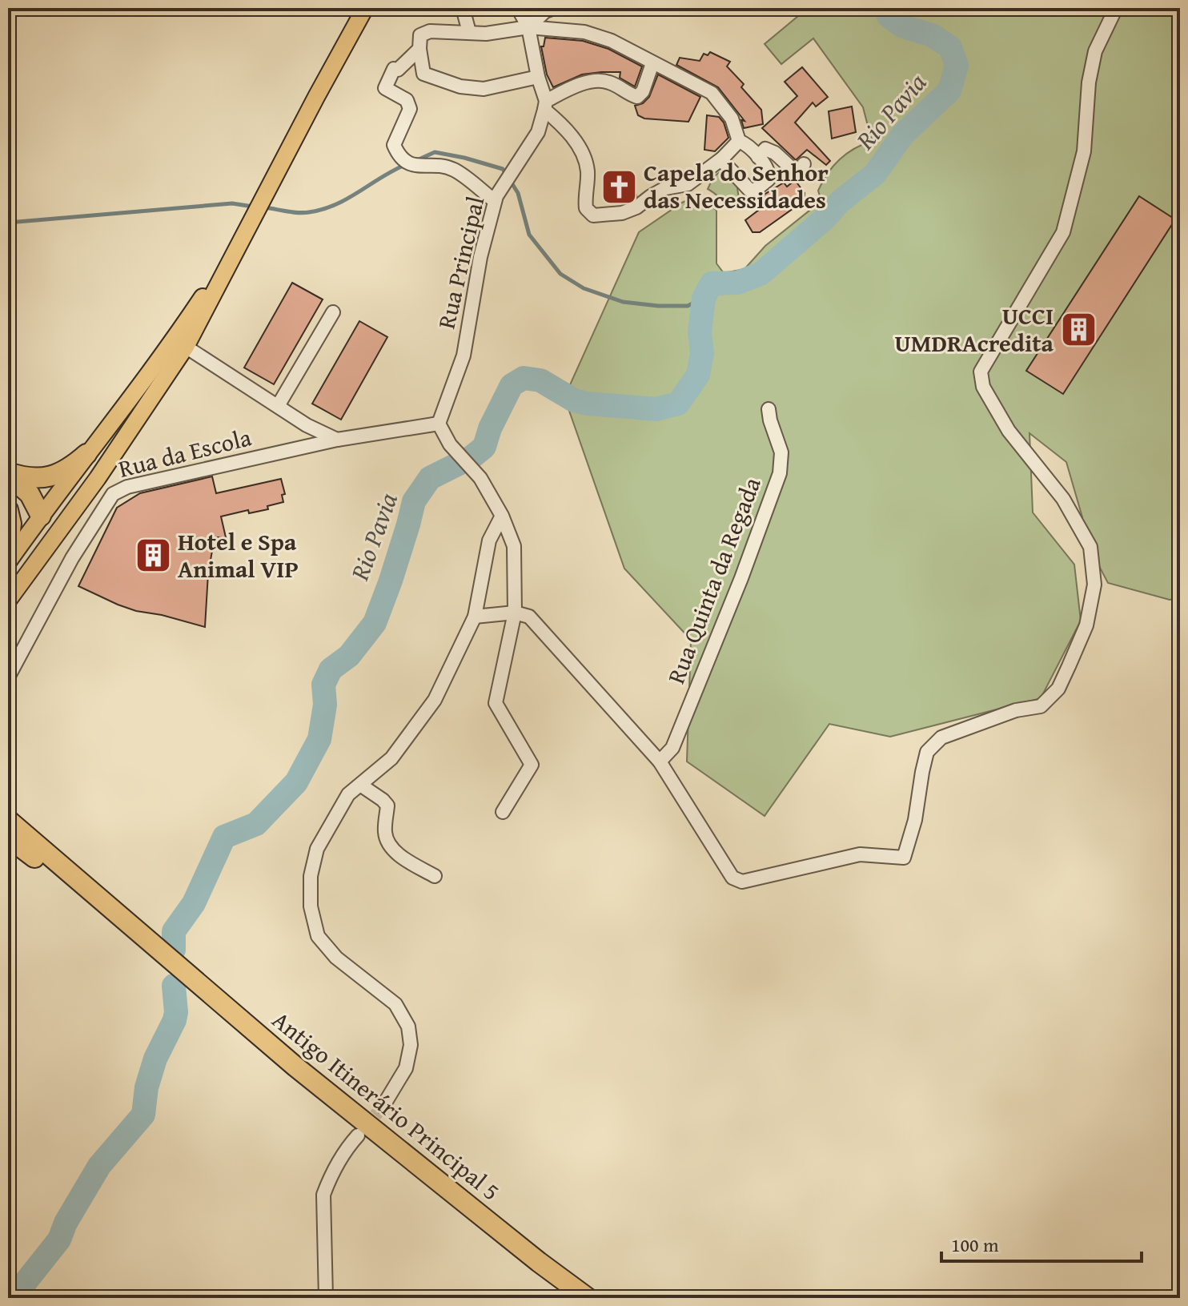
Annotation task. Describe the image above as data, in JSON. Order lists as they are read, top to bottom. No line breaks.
{"streets":{"highway":["Antigo Itinerário Principal 5"],"street":["Rua Principal","Rua da Escola","Rua Quinta da Regada"]},"crossings":[["Rua Principal","Rua da Escola"]],"water":["Rio Pavia"],"places":{"church":["Capela do Senhor das Necessidades"],"building":["UCCI UMDRAcredita","Hotel e Spa Animal VIP"]},"scale_bar":"100 m"}
